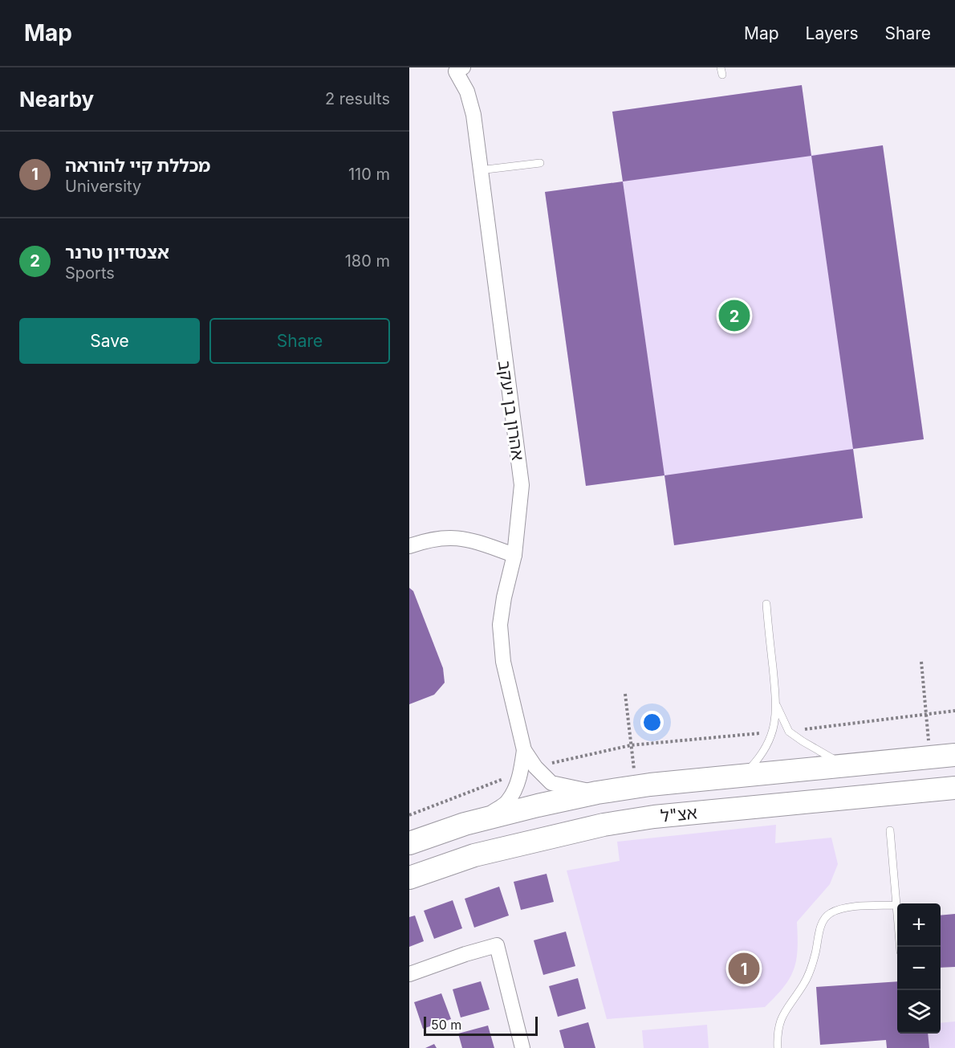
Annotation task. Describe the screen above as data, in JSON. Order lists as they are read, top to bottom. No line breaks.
{"streets":{"main road":["אצ\"ל"],"street":["אהרון בן יעקב"]},"crossings":[["אהרון בן יעקב","אצ\"ל"]],"scale_bar":"50 m","page":{"header":"Map","nav":["Map","Layers","Share"],"heading":["Nearby","2 results"],"list":[{"mark":"1","name":"מכללת קיי להוראה","note":"University","value":"110 m"},{"mark":"2","name":"אצטדיון טרנר","note":"Sports","value":"180 m"}],"pins":["2","1"],"buttons":["Save","Share"],"map_buttons":["+","−"],"scale":"50 m"}}
